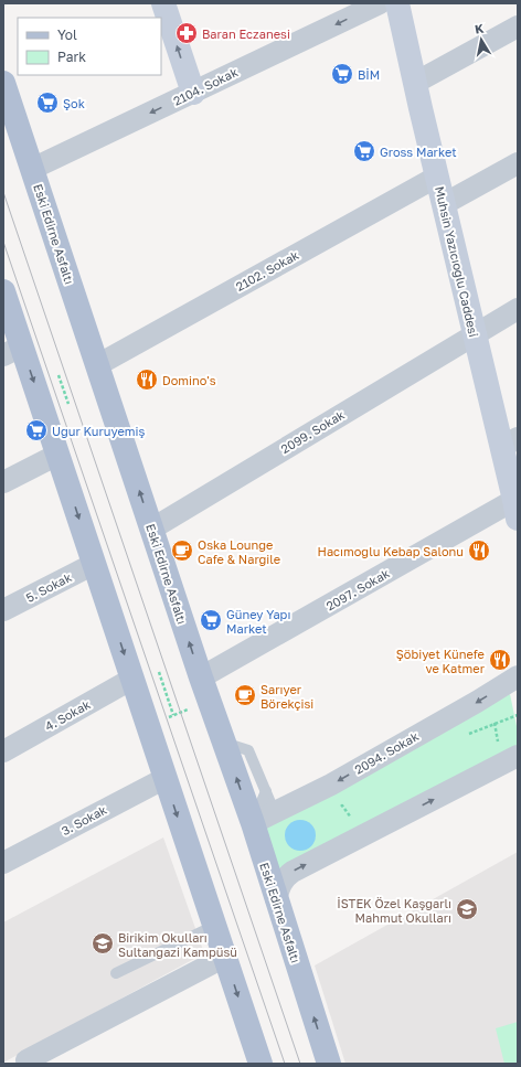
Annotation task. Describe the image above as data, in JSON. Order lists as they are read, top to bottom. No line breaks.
{"streets":{"main road":["Eski Edirne Asfaltı","Muhsin Yazıcıoğlu Caddesi"],"street":["2104. Sokak","2102. Sokak","2099. Sokak","5. Sokak","2097. Sokak","4. Sokak","2094. Sokak","3. Sokak"]},"crossings":[["2104. Sokak","Eski Edirne Asfaltı"],["Eski Edirne Asfaltı","2102. Sokak"],["Eski Edirne Asfaltı","2099. Sokak"],["Eski Edirne Asfaltı","2097. Sokak"],["Eski Edirne Asfaltı","2094. Sokak"],["Muhsin Yazıcıoğlu Caddesi","2102. Sokak"],["Muhsin Yazıcıoğlu Caddesi","2099. Sokak"],["Muhsin Yazıcıoğlu Caddesi","2097. Sokak"]],"one_way":["2104. Sokak"],"places":{"pharmacy":["Baran Eczanesi"],"supermarket":["BİM","Şok","Gross Market","Uğur Kuruyemiş","Güney Yapı Market"],"restaurant":["Domino's","Hacımoğlu Kebap Salonu","Şöbiyet Künefe ve Katmer"],"cafe":["Oska Lounge Cafe & Nargile","Sarıyer Börekçisi"],"school or university":["İSTEK Özel Kaşgarlı Mahmut Okulları","Birikim Okulları Sultangazi Kampüsü"]},"legend":["Yol","Park"],"north":"top"}
